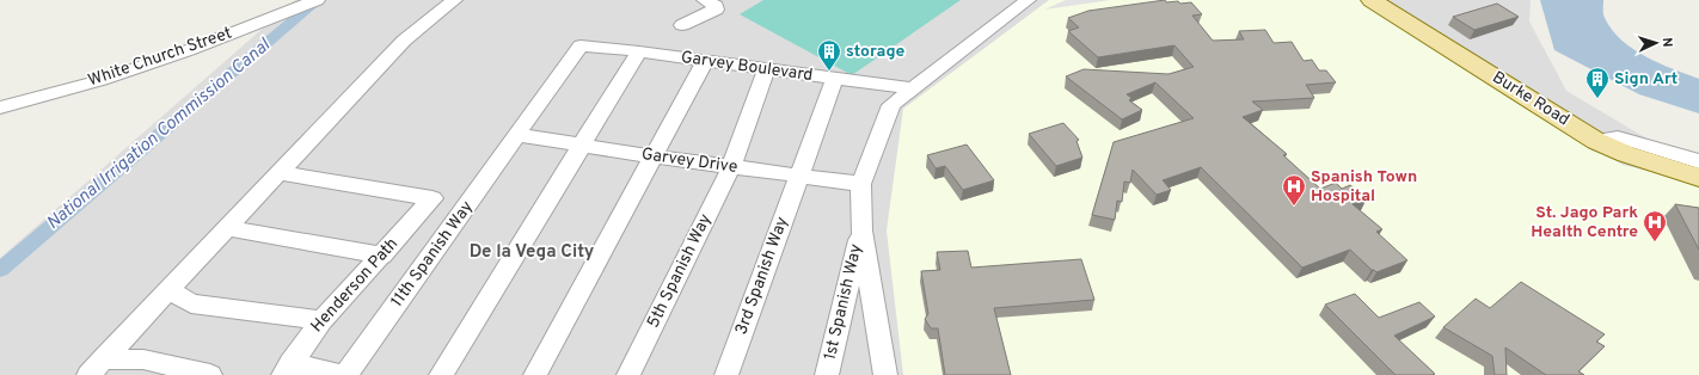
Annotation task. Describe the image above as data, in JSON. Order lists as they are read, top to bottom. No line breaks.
{"streets":{"main road":["Burke Road"],"street":["White Church Street","Garvey Boulevard","Garvey Drive","11th Spanish Way","5th Spanish Way","3rd Spanish Way","Henderson Path","1st Spanish Way"]},"crossings":[["Garvey Boulevard","11th Spanish Way"],["Garvey Boulevard","5th Spanish Way"],["Garvey Boulevard","3rd Spanish Way"],["Garvey Drive","11th Spanish Way"],["Garvey Drive","5th Spanish Way"],["Garvey Drive","3rd Spanish Way"]],"districts":["De la Vega City"],"water":["National Irrigation Commission Canal"],"places":{"building":["storage","Sign Art"],"hospital":["Spanish Town Hospital","St. Jago Park Health Centre"]},"north":"right"}
